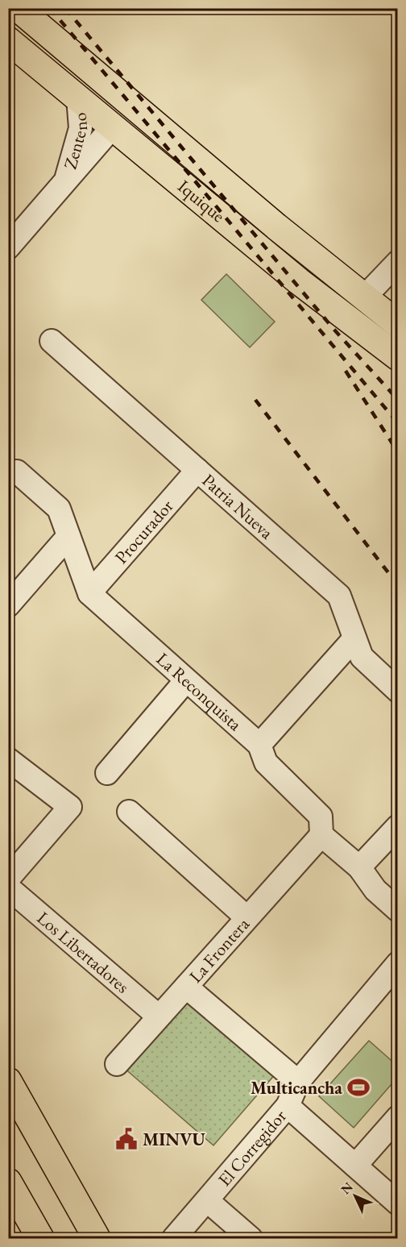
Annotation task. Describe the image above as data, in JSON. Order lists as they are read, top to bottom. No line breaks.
{"streets":{"main road":["Iquique"],"street":["Zenteno","Patria Nueva","Procurador","La Reconquista","La Frontera","Los Libertadores","El Corregidor"]},"crossings":[["Zenteno","Iquique"],["Patria Nueva","Procurador"],["Procurador","La Reconquista"],["La Reconquista","La Frontera"],["La Frontera","Los Libertadores"]],"places":{"sports":["Multicancha"],"public building":["MINVU"]},"north":"top left"}
